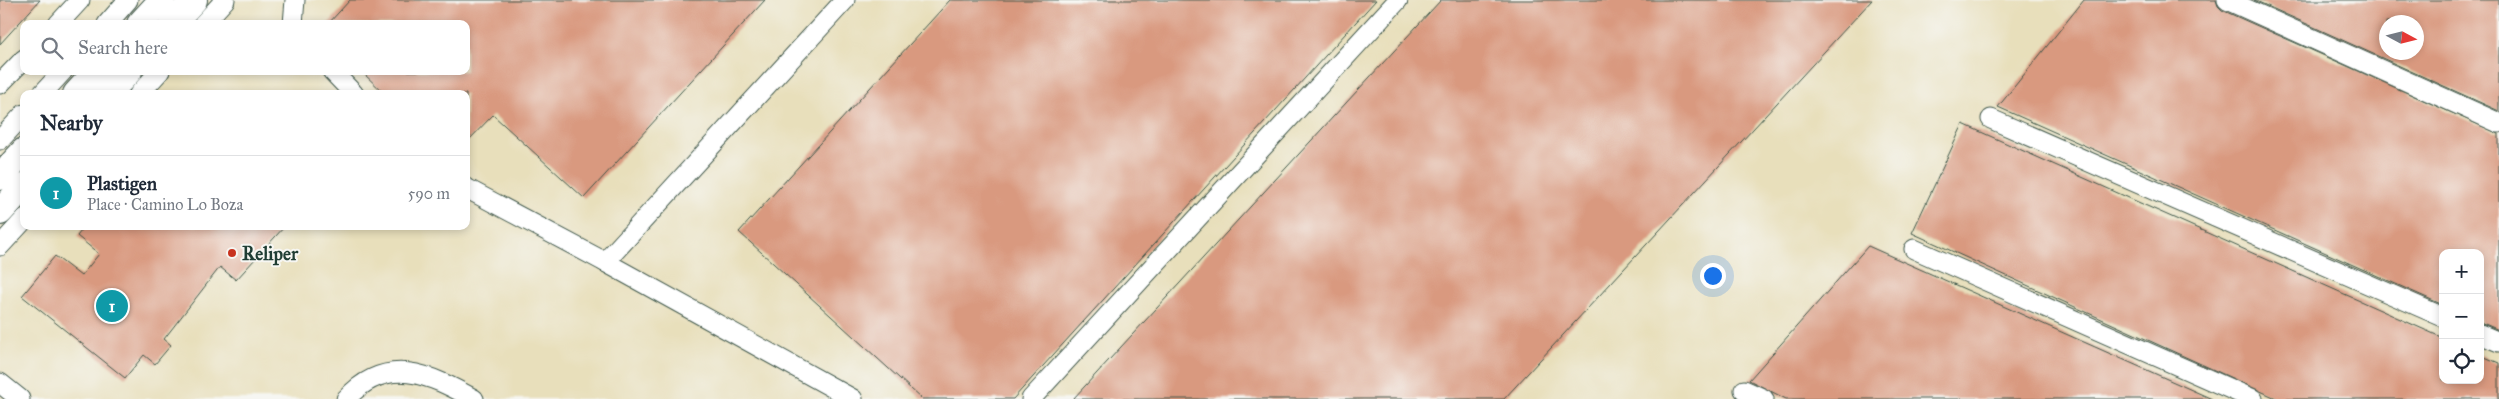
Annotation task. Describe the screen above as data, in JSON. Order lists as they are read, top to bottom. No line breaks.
{"places":["Reliper"],"north":"right","page":{"search":"Search here","heading":"Nearby","list":[{"mark":"1","name":"Plastigen","note":"Place · Camino Lo Boza","value":"590 m"}],"map_buttons":["+","−"],"pins":"1"}}
